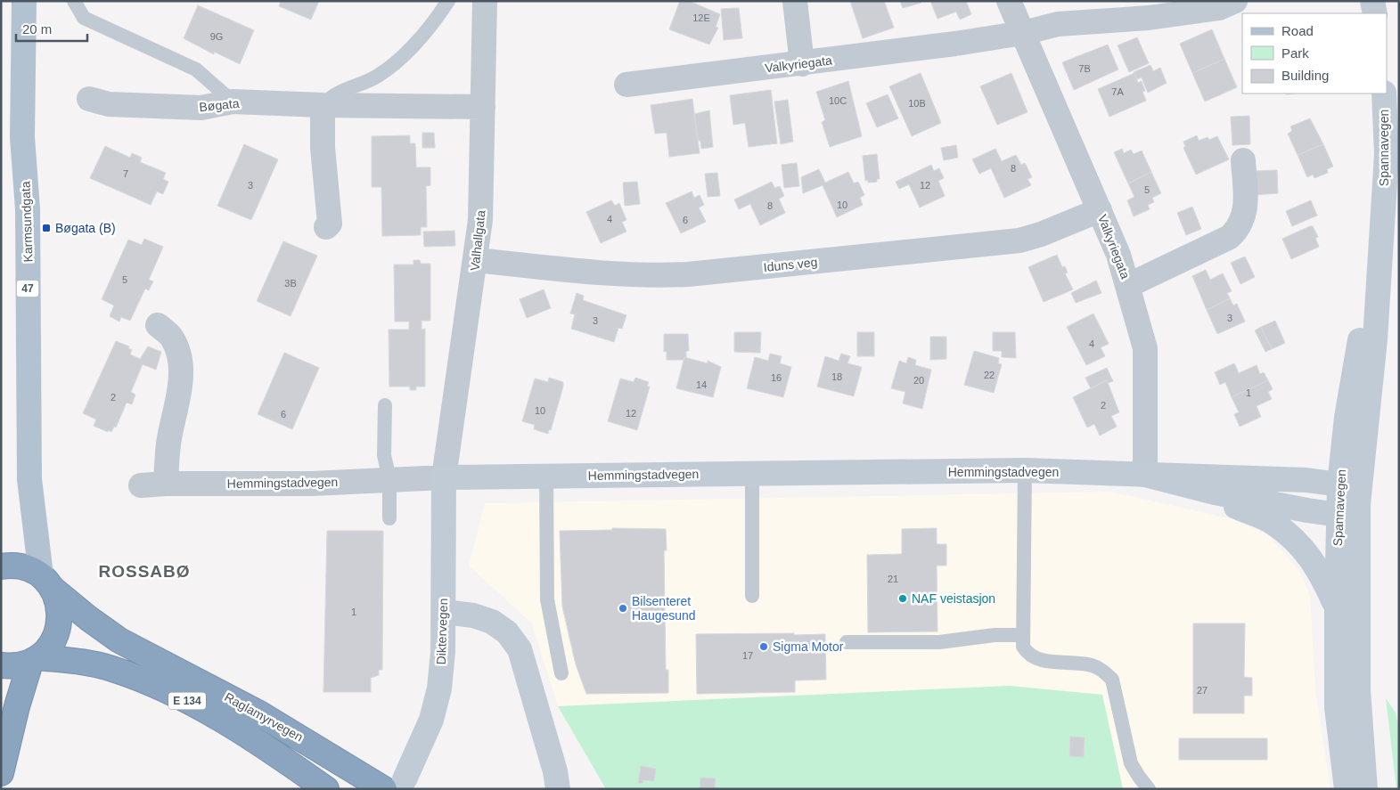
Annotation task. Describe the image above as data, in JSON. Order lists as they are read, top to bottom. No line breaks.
{"streets":{"highway":["E 134","Raglamyrvegen"],"main road":["Karmsundgata","47"],"street":["Valkyriegata","Bøgata","Spannavegen","Valhallgata","Iduns veg","Hemmingstadvegen","Diktervegen"]},"crossings":[["Valkyriegata","Iduns veg"],["Valkyriegata","Hemmingstadvegen"],["Bøgata","Valhallgata"],["Spannavegen","Hemmingstadvegen"],["Karmsundgata","E 134"],["Karmsundgata","Raglamyrvegen"],["Valhallgata","Iduns veg"],["Valhallgata","Hemmingstadvegen"],["Valhallgata","Diktervegen"],["Hemmingstadvegen","Diktervegen"],["Diktervegen","Raglamyrvegen"],["E 134","Raglamyrvegen"]],"districts":["ROSSABØ"],"places":{"transit":["Bøgata (B)"],"other":["NAF veistasjon","Bilsenteret Haugesund","Sigma Motor"]},"house_numbers":["12E","9G","7B","7A","10C","10B","8","7","3","12","5","10","8","4","6","5","3B","3","3","4","22","18","16","20","14","1","2","2","10","12","6","21","1","17","27"],"legend":["Road","Park","Building"],"scale_bar":"20 m"}
